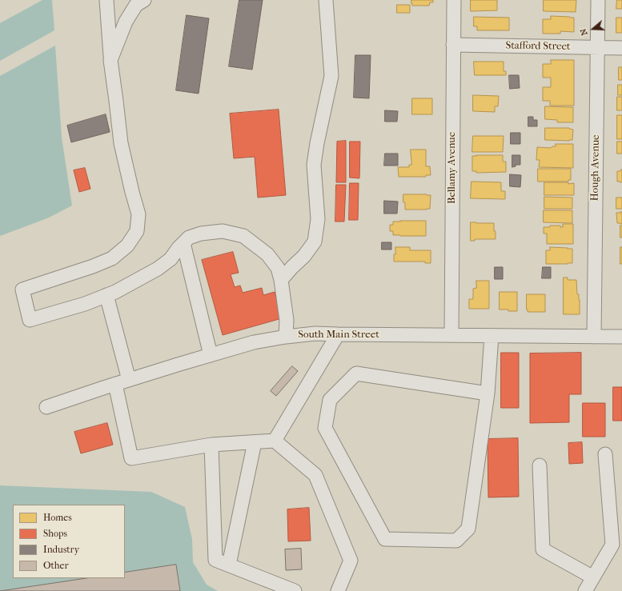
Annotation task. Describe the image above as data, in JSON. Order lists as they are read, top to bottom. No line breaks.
{"streets":{"street":["Stafford Street","Bellamy Avenue","Hough Avenue","South Main Street"]},"crossings":[["Stafford Street","Bellamy Avenue"],["Stafford Street","Hough Avenue"],["Bellamy Avenue","South Main Street"],["Hough Avenue","South Main Street"]],"legend":["Homes","Shops","Industry","Other"],"north":"left"}
